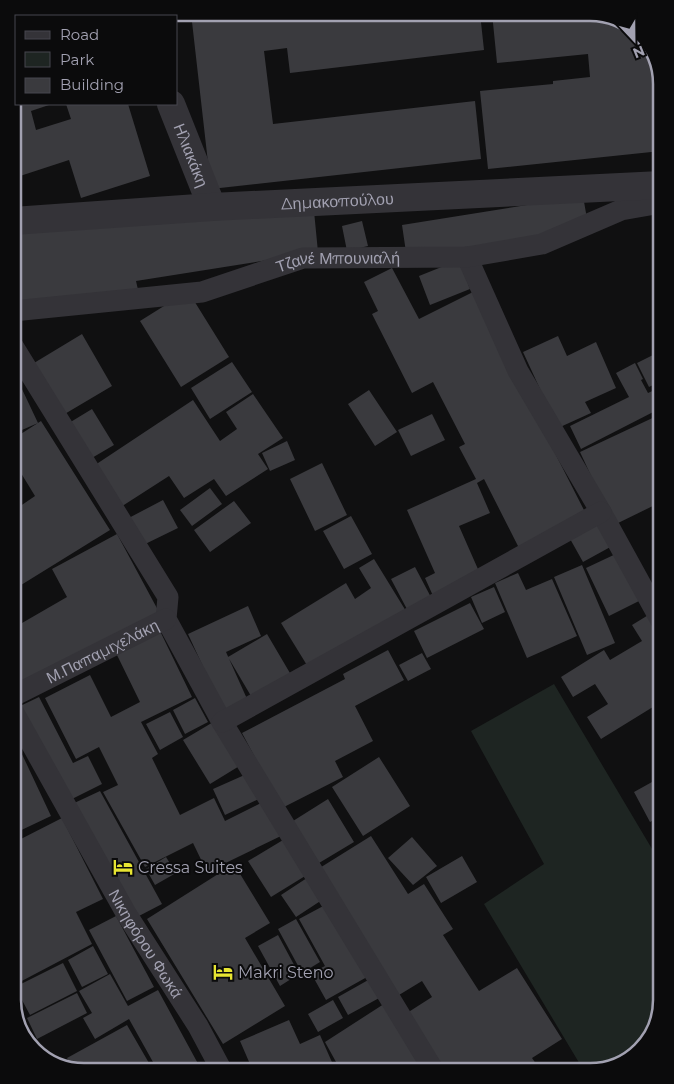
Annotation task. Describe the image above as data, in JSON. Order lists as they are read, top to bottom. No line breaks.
{"streets":{"street":["Ηλιακάκη","Δημακοπούλου"],"lane":["Τζανέ Μπουνιαλή","Μ.Παπαμιχελάκη","Νικηφόρου Φωκά"]},"crossings":[["Ηλιακάκη","Δημακοπούλου"]],"places":{"hotel":["Cressa Suites","Makri Steno"]},"legend":["Road","Park","Building"],"north":"bottom"}
